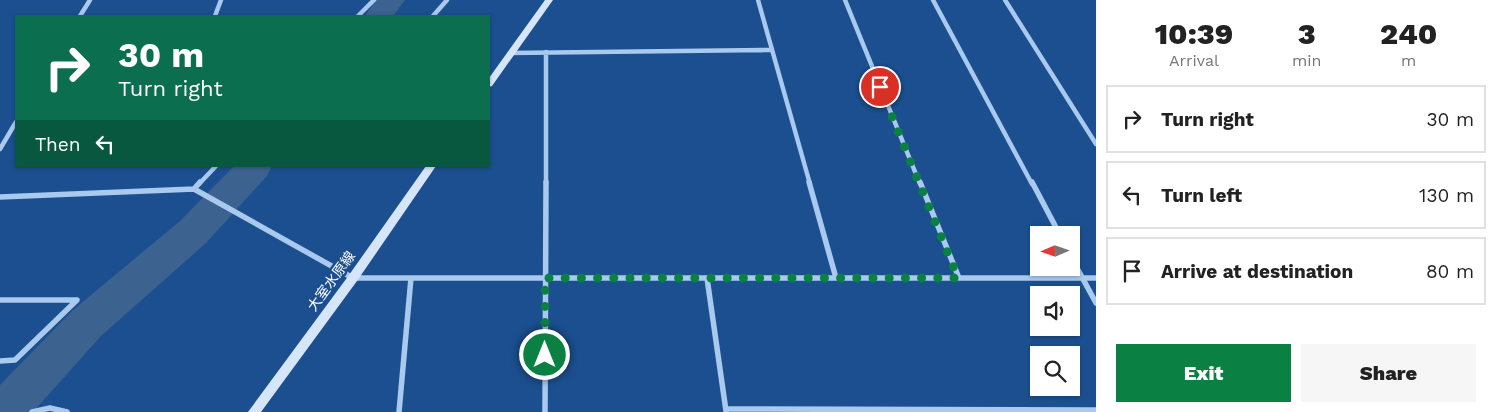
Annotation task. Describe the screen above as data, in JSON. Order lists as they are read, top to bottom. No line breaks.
{"streets":{"main road":["大室水原線"]},"north":"left","page":{"eta":["10:39","Arrival","3","min","240","m"],"turn":["30 m","Turn right"],"list":[{"name":"Turn right","value":"30 m"},{"name":"Turn left","value":"130 m"},{"name":"Arrive at destination","value":"80 m"}],"then":"Then","buttons":["Exit","Share"]}}
